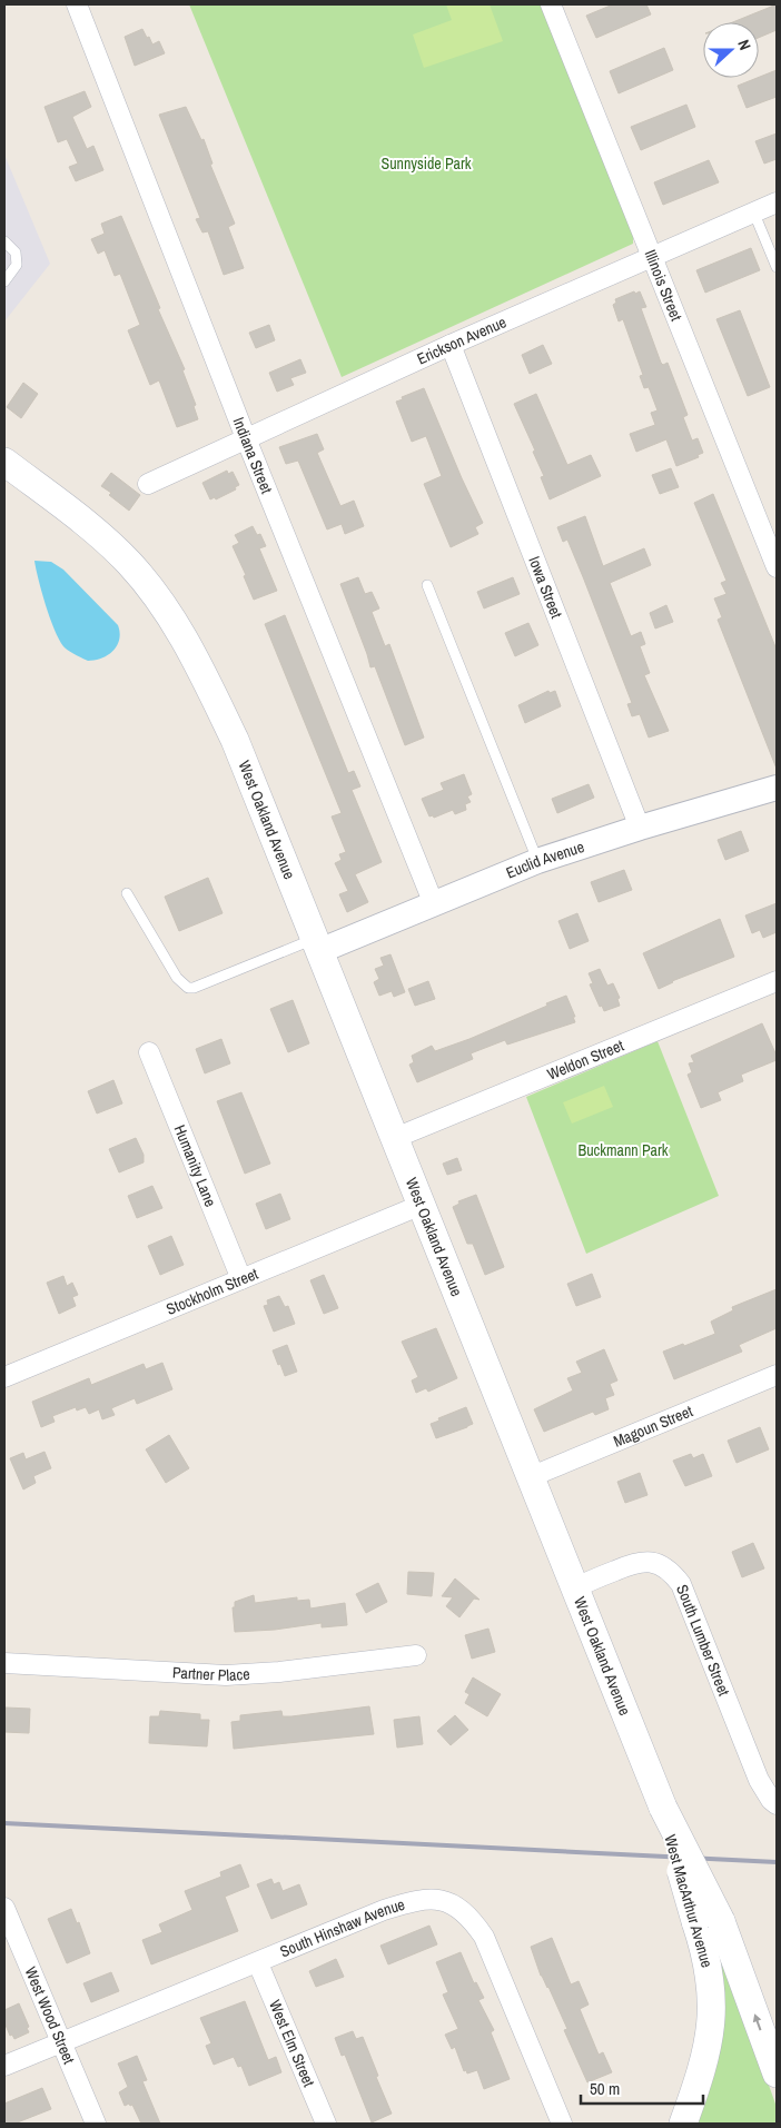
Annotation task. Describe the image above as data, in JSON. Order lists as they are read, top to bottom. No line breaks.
{"streets":{"main road":["West Oakland Avenue","West MacArthur Avenue"],"street":["Illinois Street","Erickson Avenue","Indiana Street","Iowa Street","Euclid Avenue","Weldon Street","Humanity Lane","Stockholm Street","Magoun Street","South Lumber Street","Partner Place","South Hinshaw Avenue","West Wood Street","West Elm Street"]},"crossings":[["Illinois Street","Erickson Avenue"],["Erickson Avenue","Indiana Street"],["Erickson Avenue","Iowa Street"],["Indiana Street","Euclid Avenue"],["Iowa Street","Euclid Avenue"],["West Oakland Avenue","Euclid Avenue"],["West Oakland Avenue","Weldon Street"],["West Oakland Avenue","Stockholm Street"],["West Oakland Avenue","Magoun Street"],["West Oakland Avenue","South Lumber Street"],["West Oakland Avenue","West MacArthur Avenue"],["Humanity Lane","Stockholm Street"],["South Hinshaw Avenue","West Wood Street"],["South Hinshaw Avenue","West Elm Street"]],"parks":["Sunnyside Park","Buckmann Park"],"scale_bar":"50 m","north":"right"}
